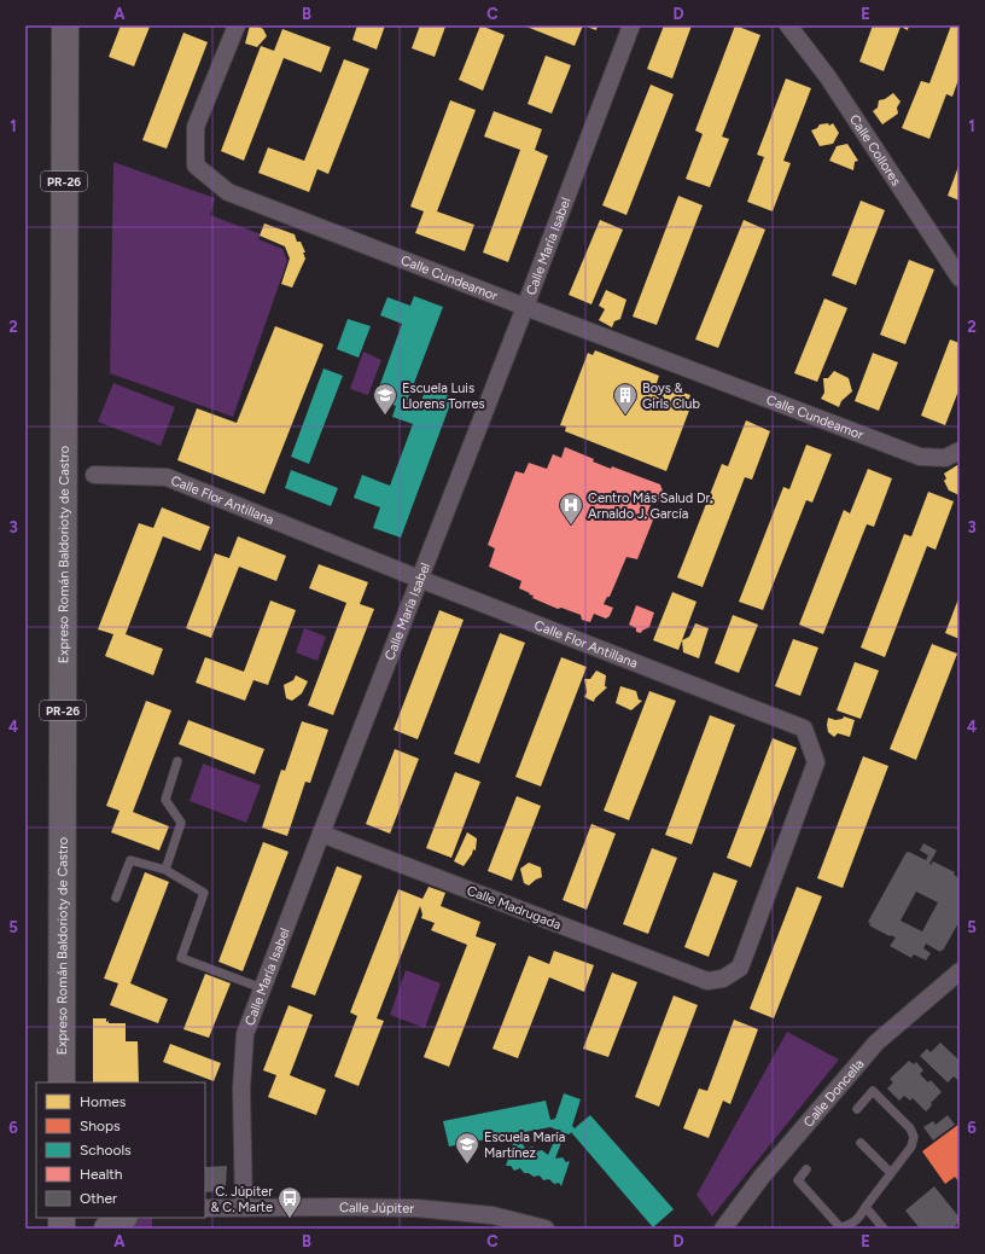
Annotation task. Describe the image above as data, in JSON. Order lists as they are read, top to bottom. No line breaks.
{"streets":{"highway":["PR-26","Expreso Román Baldorioty de Castro"],"street":["Calle Collores","Calle María Isabel","Calle Cundeamor","Calle Flor Antillana","Calle Madrugada","Calle Doncella","Calle Júpiter"]},"crossings":[["Calle María Isabel","Calle Cundeamor"],["Calle María Isabel","Calle Flor Antillana"],["Calle María Isabel","Calle Madrugada"],["Calle María Isabel","Calle Júpiter"],["Calle Flor Antillana","Calle Madrugada"]],"places":{"school or university":["Escuela Luis Llorens Torres","Escuela María Martínez"],"building":["Boys & Girls Club"],"hospital":["Centro Más Salud Dr. Arnaldo J. García"],"bus stop":["C. Júpiter & C. Marte"]},"legend":["Homes","Shops","Schools","Health","Other"],"grid":{"columns":["A","B","C","D","E"],"rows":["1","2","3","4","5","6"]}}
